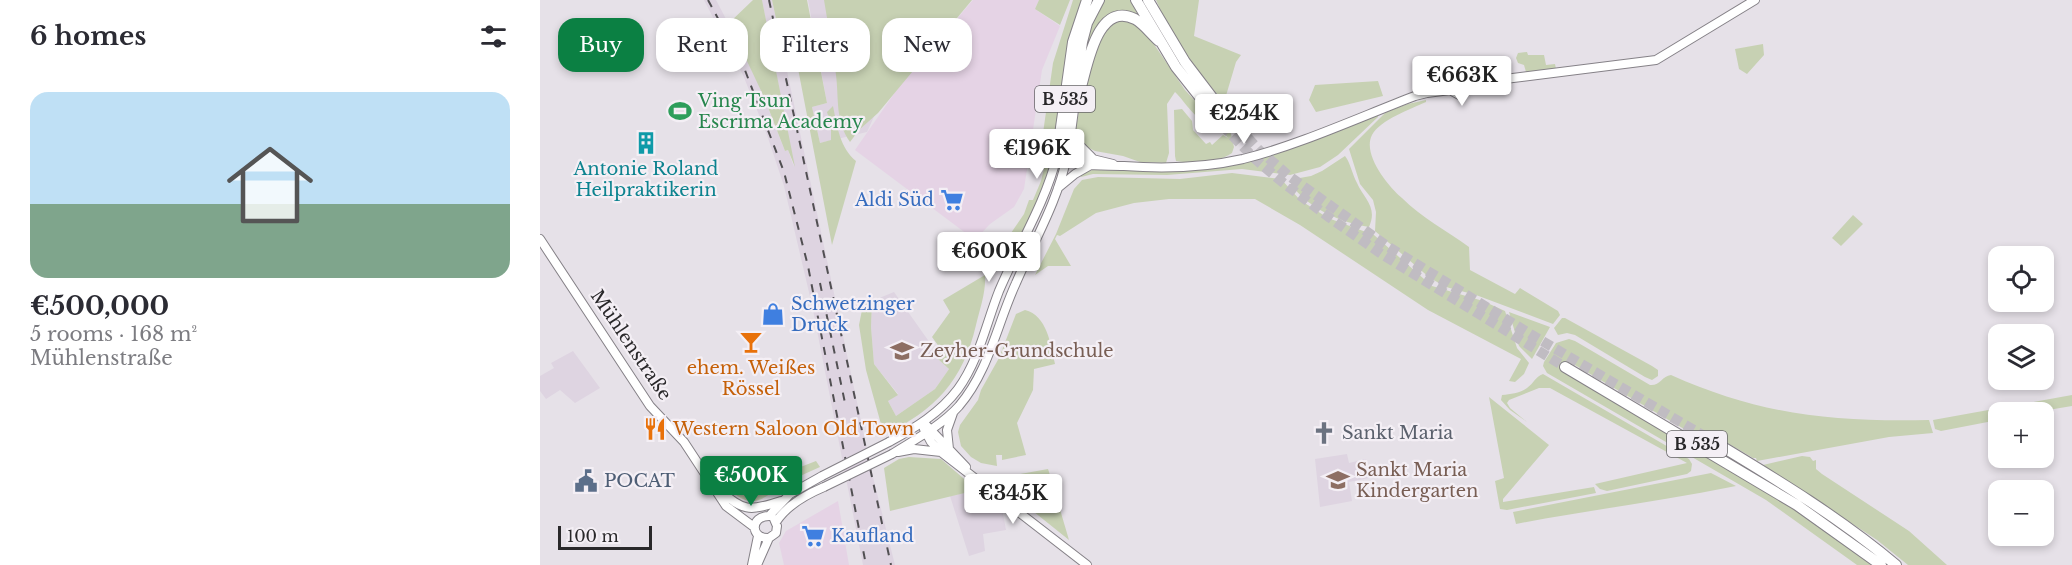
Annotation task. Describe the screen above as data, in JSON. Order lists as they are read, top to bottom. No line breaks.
{"streets":{"highway":["B 535"],"main road":["Mühlenstraße"]},"places":{"sports":["Ving Tsun Escrima Academy"],"building":["Antonie Roland Heilpraktikerin"],"supermarket":["Aldi Süd","Kaufland"],"shop":["Schwetzinger Druck"],"bar":["ehem. Weißes Rössel"],"school or university":["Zeyher-Grundschule","Sankt Maria Kindergarten"],"restaurant":["Western Saloon Old Town"],"church":["Sankt Maria"],"public building":["POCAT"]},"scale_bar":"100 m","page":{"heading":"6 homes","chip":["Buy","Rent","Filters","New"],"price":["€663K","€254K","€196K","€600K","€500K","€345K"],"list":[{"name":"€500,000","note":"5 rooms · 168 m² · Mühlenstraße"}],"map_buttons":["+","−"],"scale":"100 m"}}
